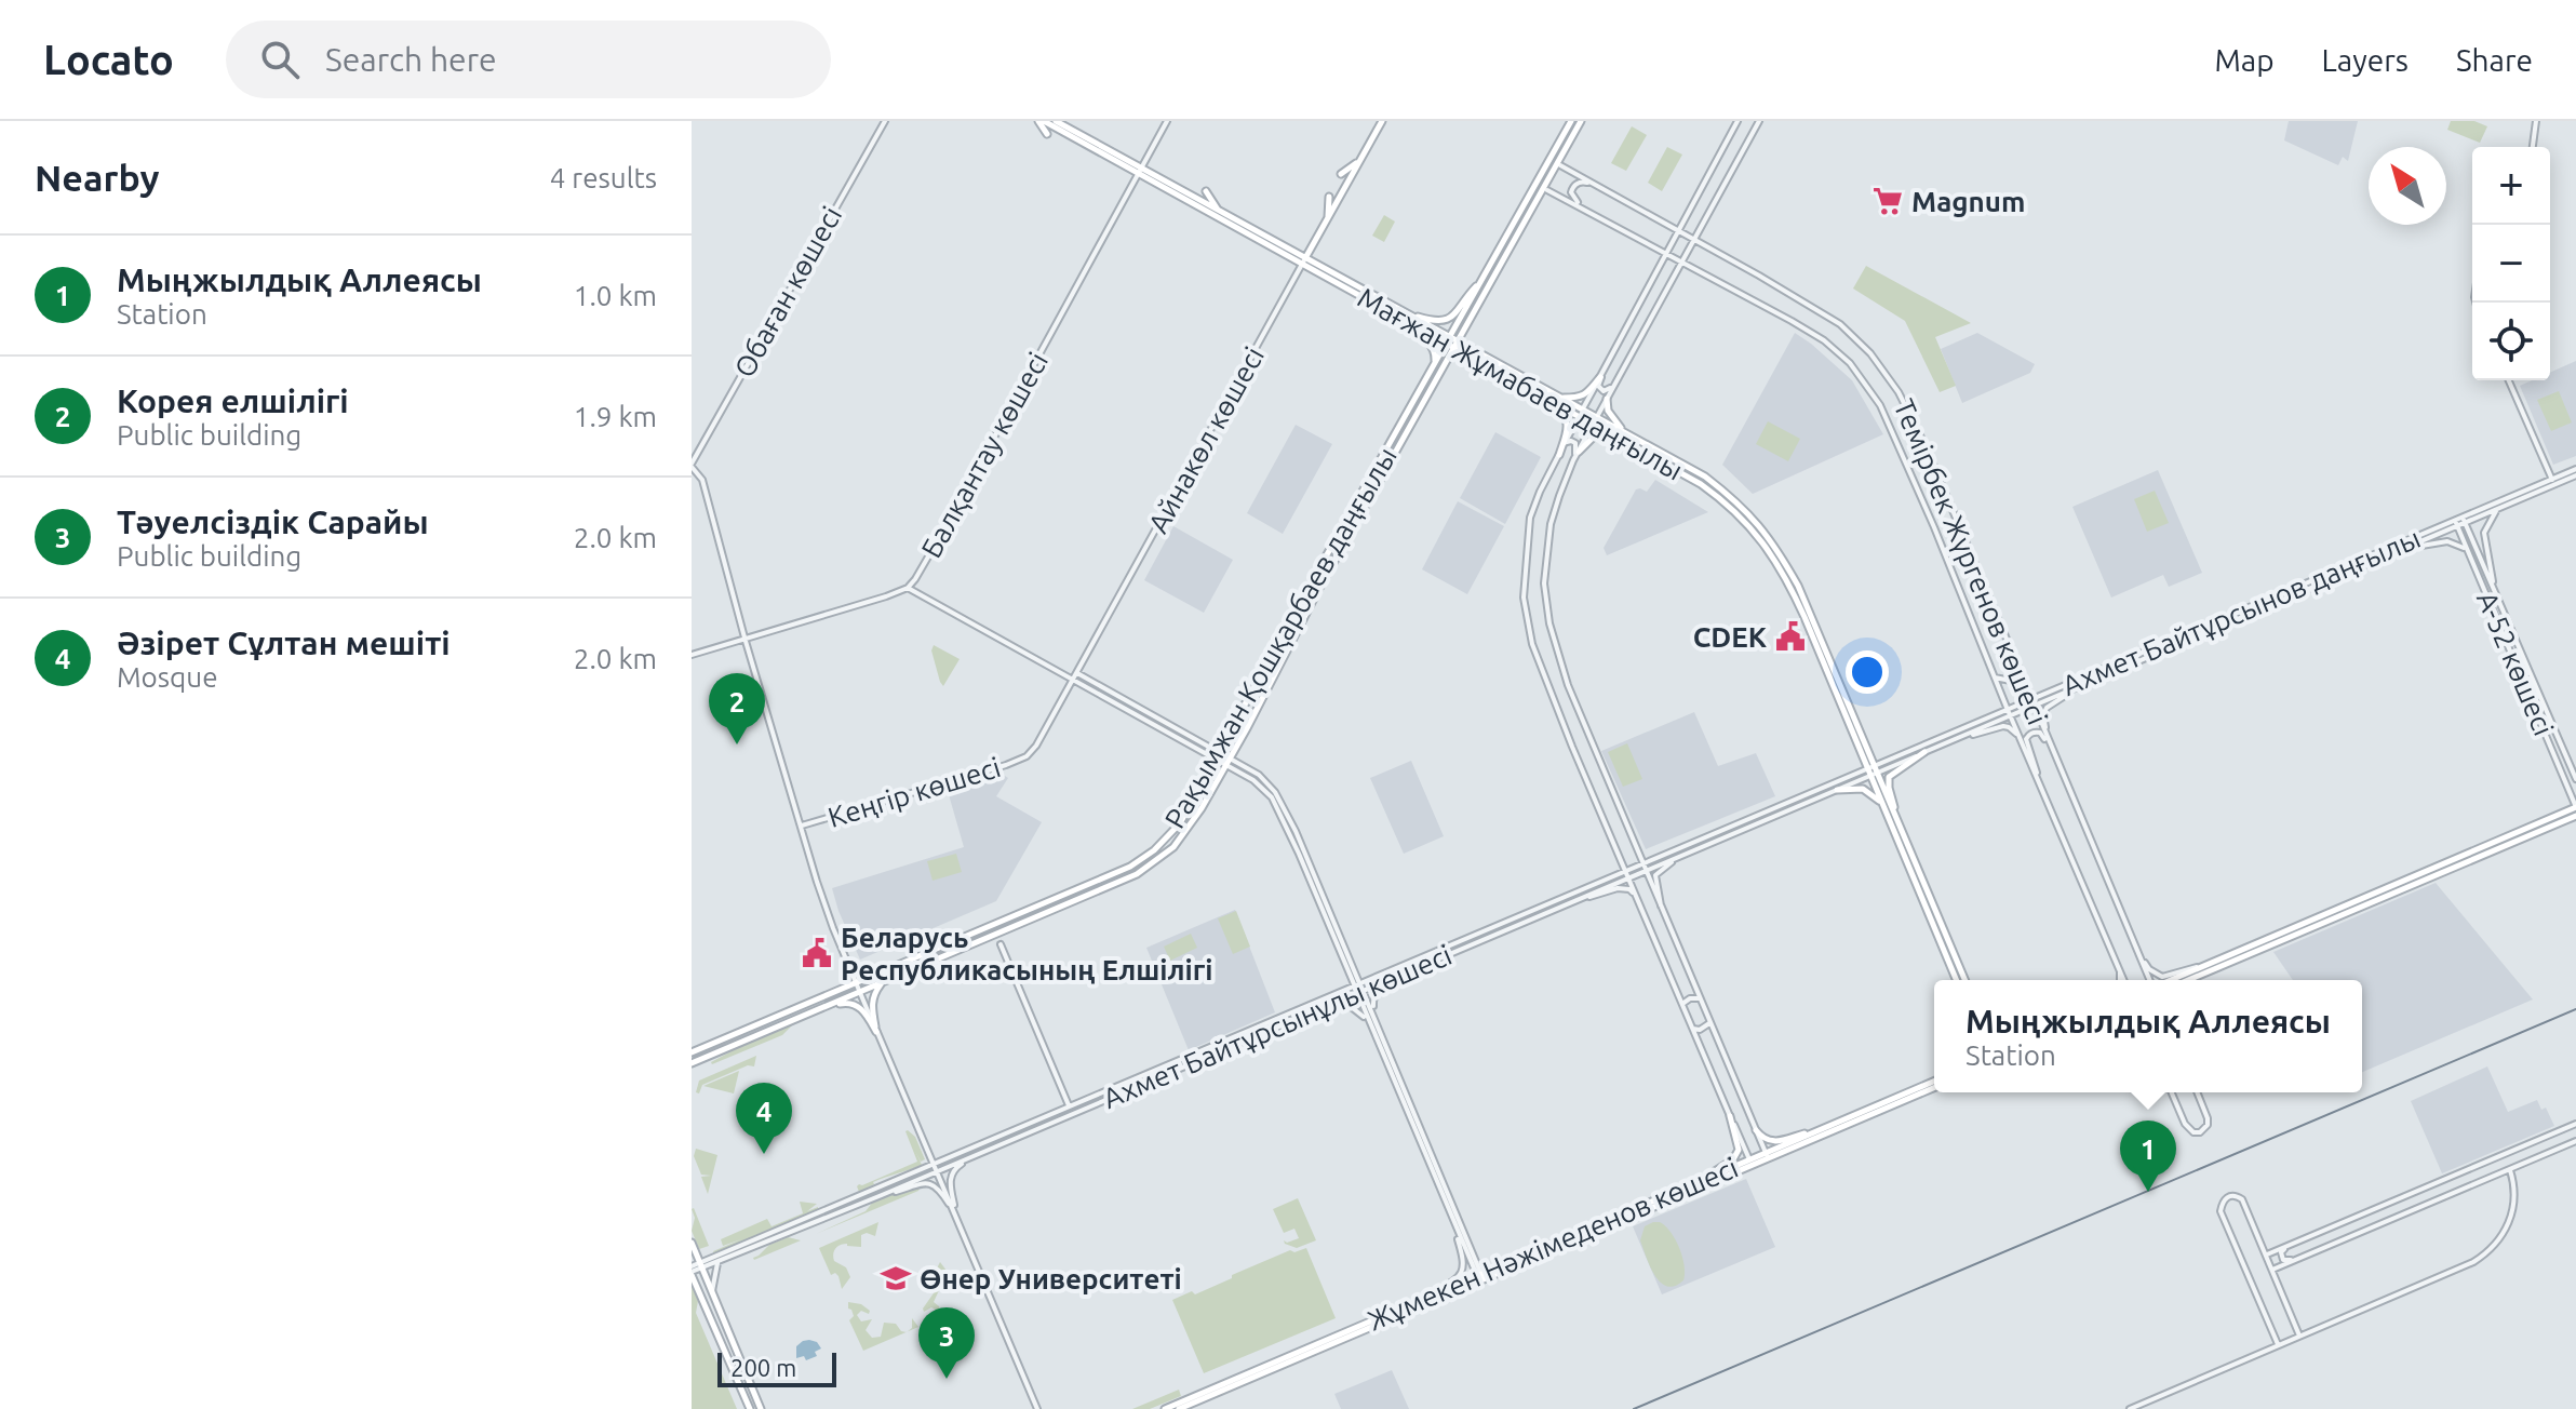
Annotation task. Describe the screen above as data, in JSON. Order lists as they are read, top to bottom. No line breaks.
{"streets":{"main road":["Мағжан Жұмабаев даңғылы","Айнакөл көшесі","Рақымжан Қошқарбаев даңғылы","Жұмекен Нәжімеденов көшесі"],"street":["Обаған көшесі","Балқантау көшесі","Темірбек Жүргенов көшесі","Ахмет Байтұрсынов даңғылы","А-52 көшесі","Кеңгір көшесі","Ахмет Байтұрсынұлы көшесі"]},"crossings":[["Обаған көшесі","Балқантау көшесі"],["Обаған көшесі","Рақымжан Қошқарбаев даңғылы"],["Обаған көшесі","Кеңгір көшесі"],["Обаған көшесі","Ахмет Байтұрсынұлы көшесі"],["Мағжан Жұмабаев даңғылы","Айнакөл көшесі"],["Мағжан Жұмабаев даңғылы","Балқантау көшесі"],["Мағжан Жұмабаев даңғылы","Ахмет Байтұрсынов даңғылы"],["Мағжан Жұмабаев даңғылы","Рақымжан Қошқарбаев даңғылы"],["Айнакөл көшесі","Кеңгір көшесі"],["Темірбек Жүргенов көшесі","Ахмет Байтұрсынов даңғылы"],["Ахмет Байтұрсынов даңғылы","А-52 көшесі"],["Ахмет Байтұрсынов даңғылы","Ахмет Байтұрсынұлы көшесі"]],"places":{"supermarket":["Magnum"],"public building":["CDEK","Беларусь Республикасының Елшілігі"],"school or university":["Өнер Университеті"]},"scale_bar":"200 m","north":"top left","page":{"header":"Locato","search":"Search here","nav":["Map","Layers","Share"],"heading":["Nearby","4 results"],"map_buttons":["+","−"],"list":[{"mark":"1","name":"Мыңжылдық Аллеясы","note":"Station","value":"1.0 km"},{"mark":"2","name":"Корея елшілігі","note":"Public building","value":"1.9 km"},{"mark":"3","name":"Тәуелсіздік Сарайы","note":"Public building","value":"2.0 km"},{"mark":"4","name":"Әзірет Сұлтан мешіті","note":"Mosque","value":"2.0 km"}],"pins":["2","4","1","3"],"popup":["Мыңжылдық Аллеясы","Station"],"scale":"200 m"}}
